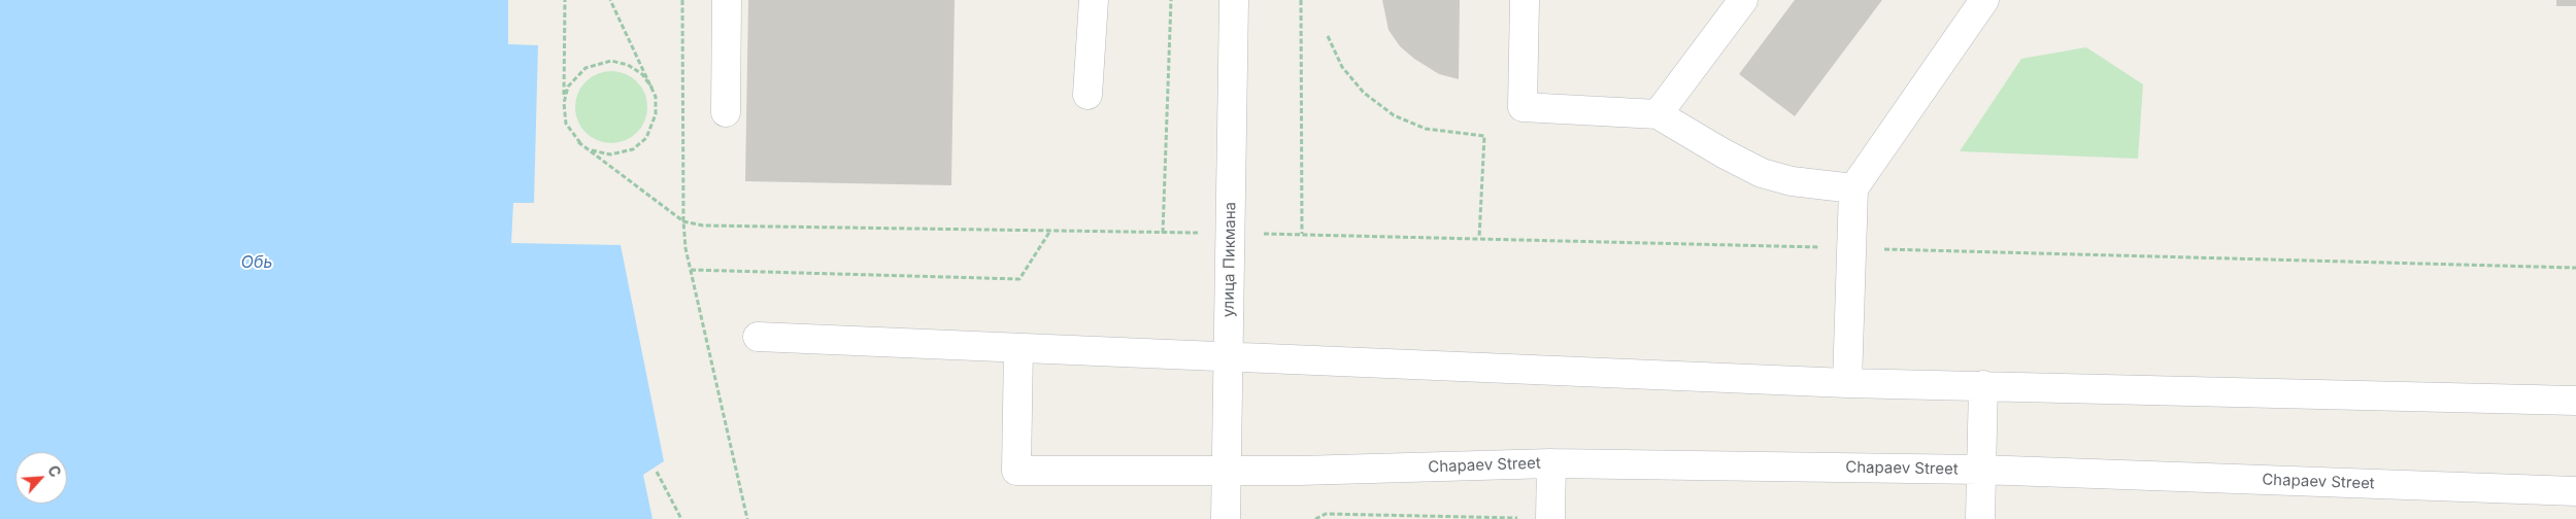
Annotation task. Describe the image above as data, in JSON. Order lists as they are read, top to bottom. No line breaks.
{"streets":{"street":["улица Пикмана","Chapaev Street"]},"crossings":[["улица Пикмана","Chapaev Street"]],"water":["Обь"],"north":"top right"}
